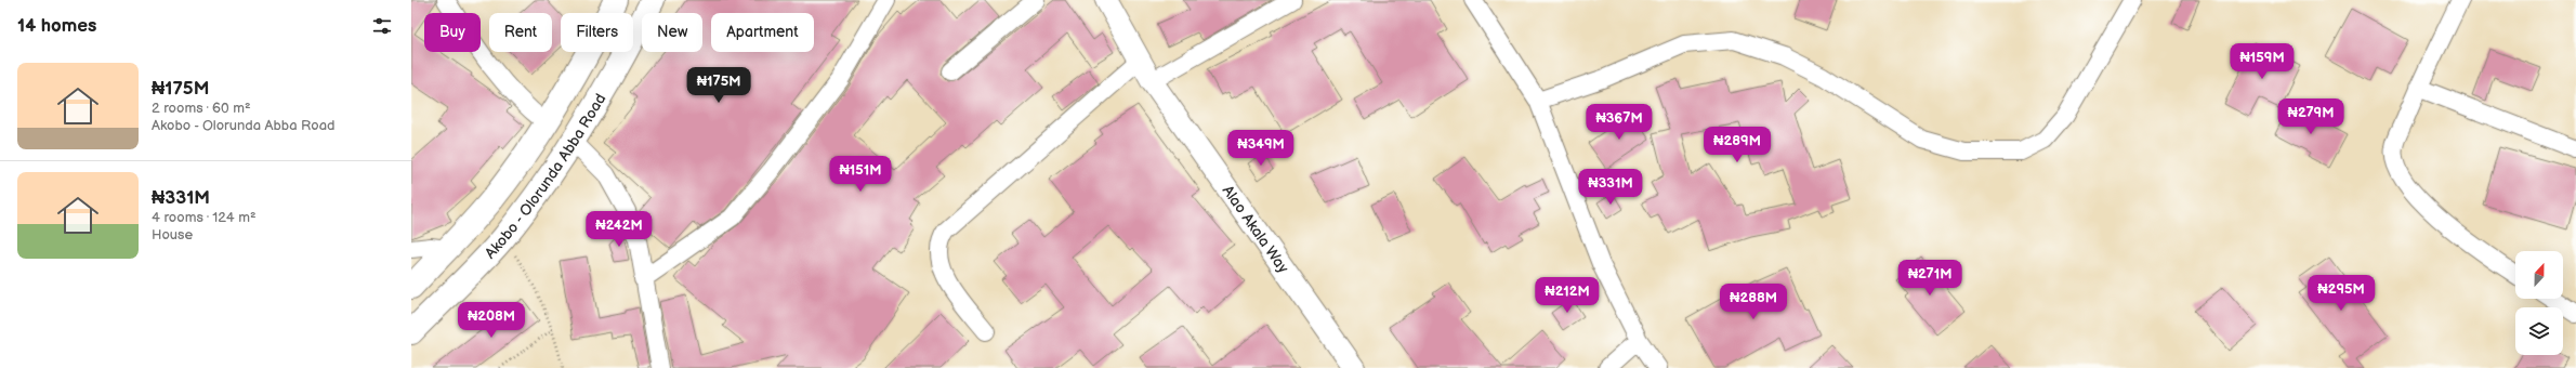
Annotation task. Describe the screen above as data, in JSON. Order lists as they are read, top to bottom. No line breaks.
{"streets":{"main road":["Akobo - Olorunda Abba Road"],"street":["Alao Akala Way"]},"north":"top","page":{"heading":"14 homes","chip":["Buy","Rent","Filters","New","Apartment"],"price":["₦159M","₦175M","₦279M","₦367M","₦289M","₦349M","₦151M","₦331M","₦242M","₦271M","₦295M","₦212M","₦288M","₦208M"],"list":[{"name":"₦175M","note":"2 rooms · 60 m² · Akobo - Olorunda Abba Road"},{"name":"₦331M","note":"4 rooms · 124 m² · House"}]}}
